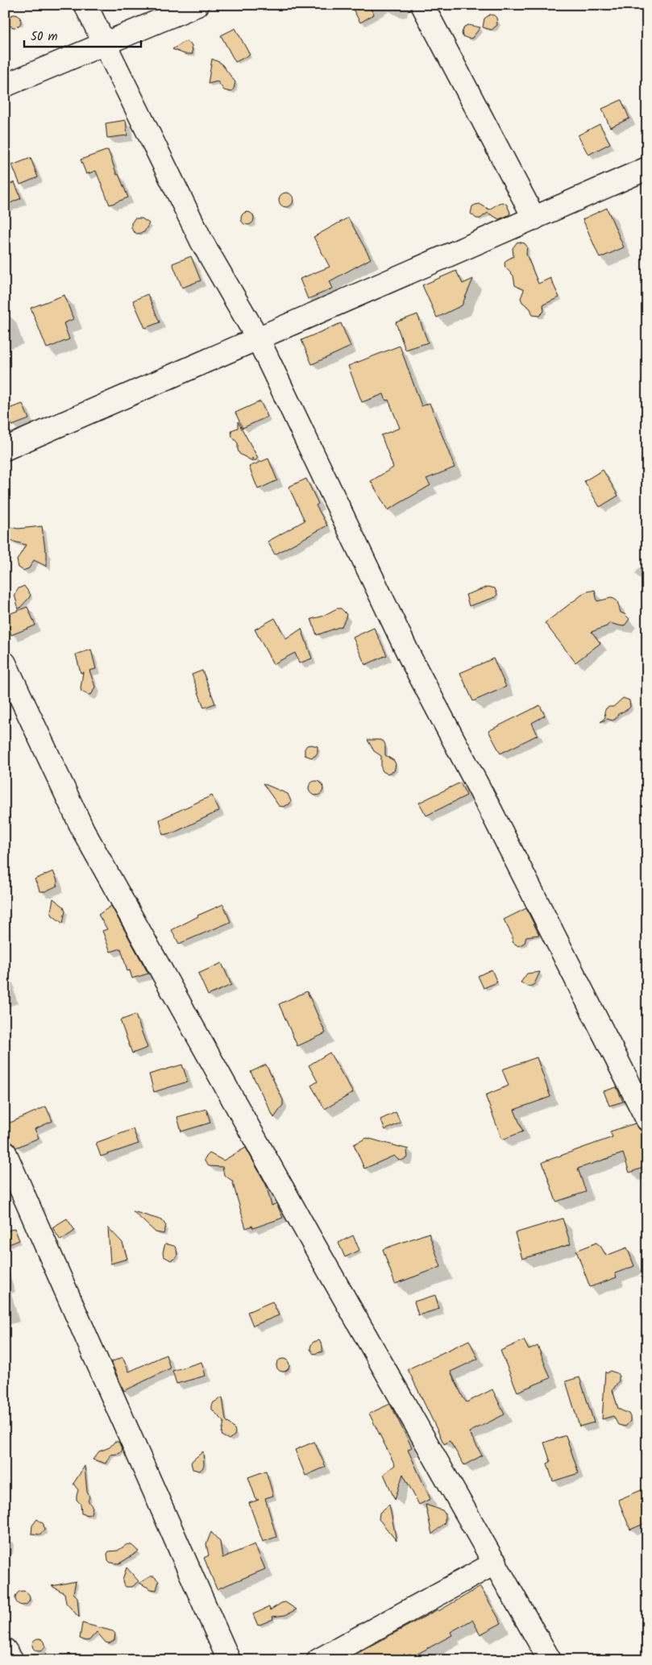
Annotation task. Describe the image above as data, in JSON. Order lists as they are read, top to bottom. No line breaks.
{"scale_bar":"50 m"}
